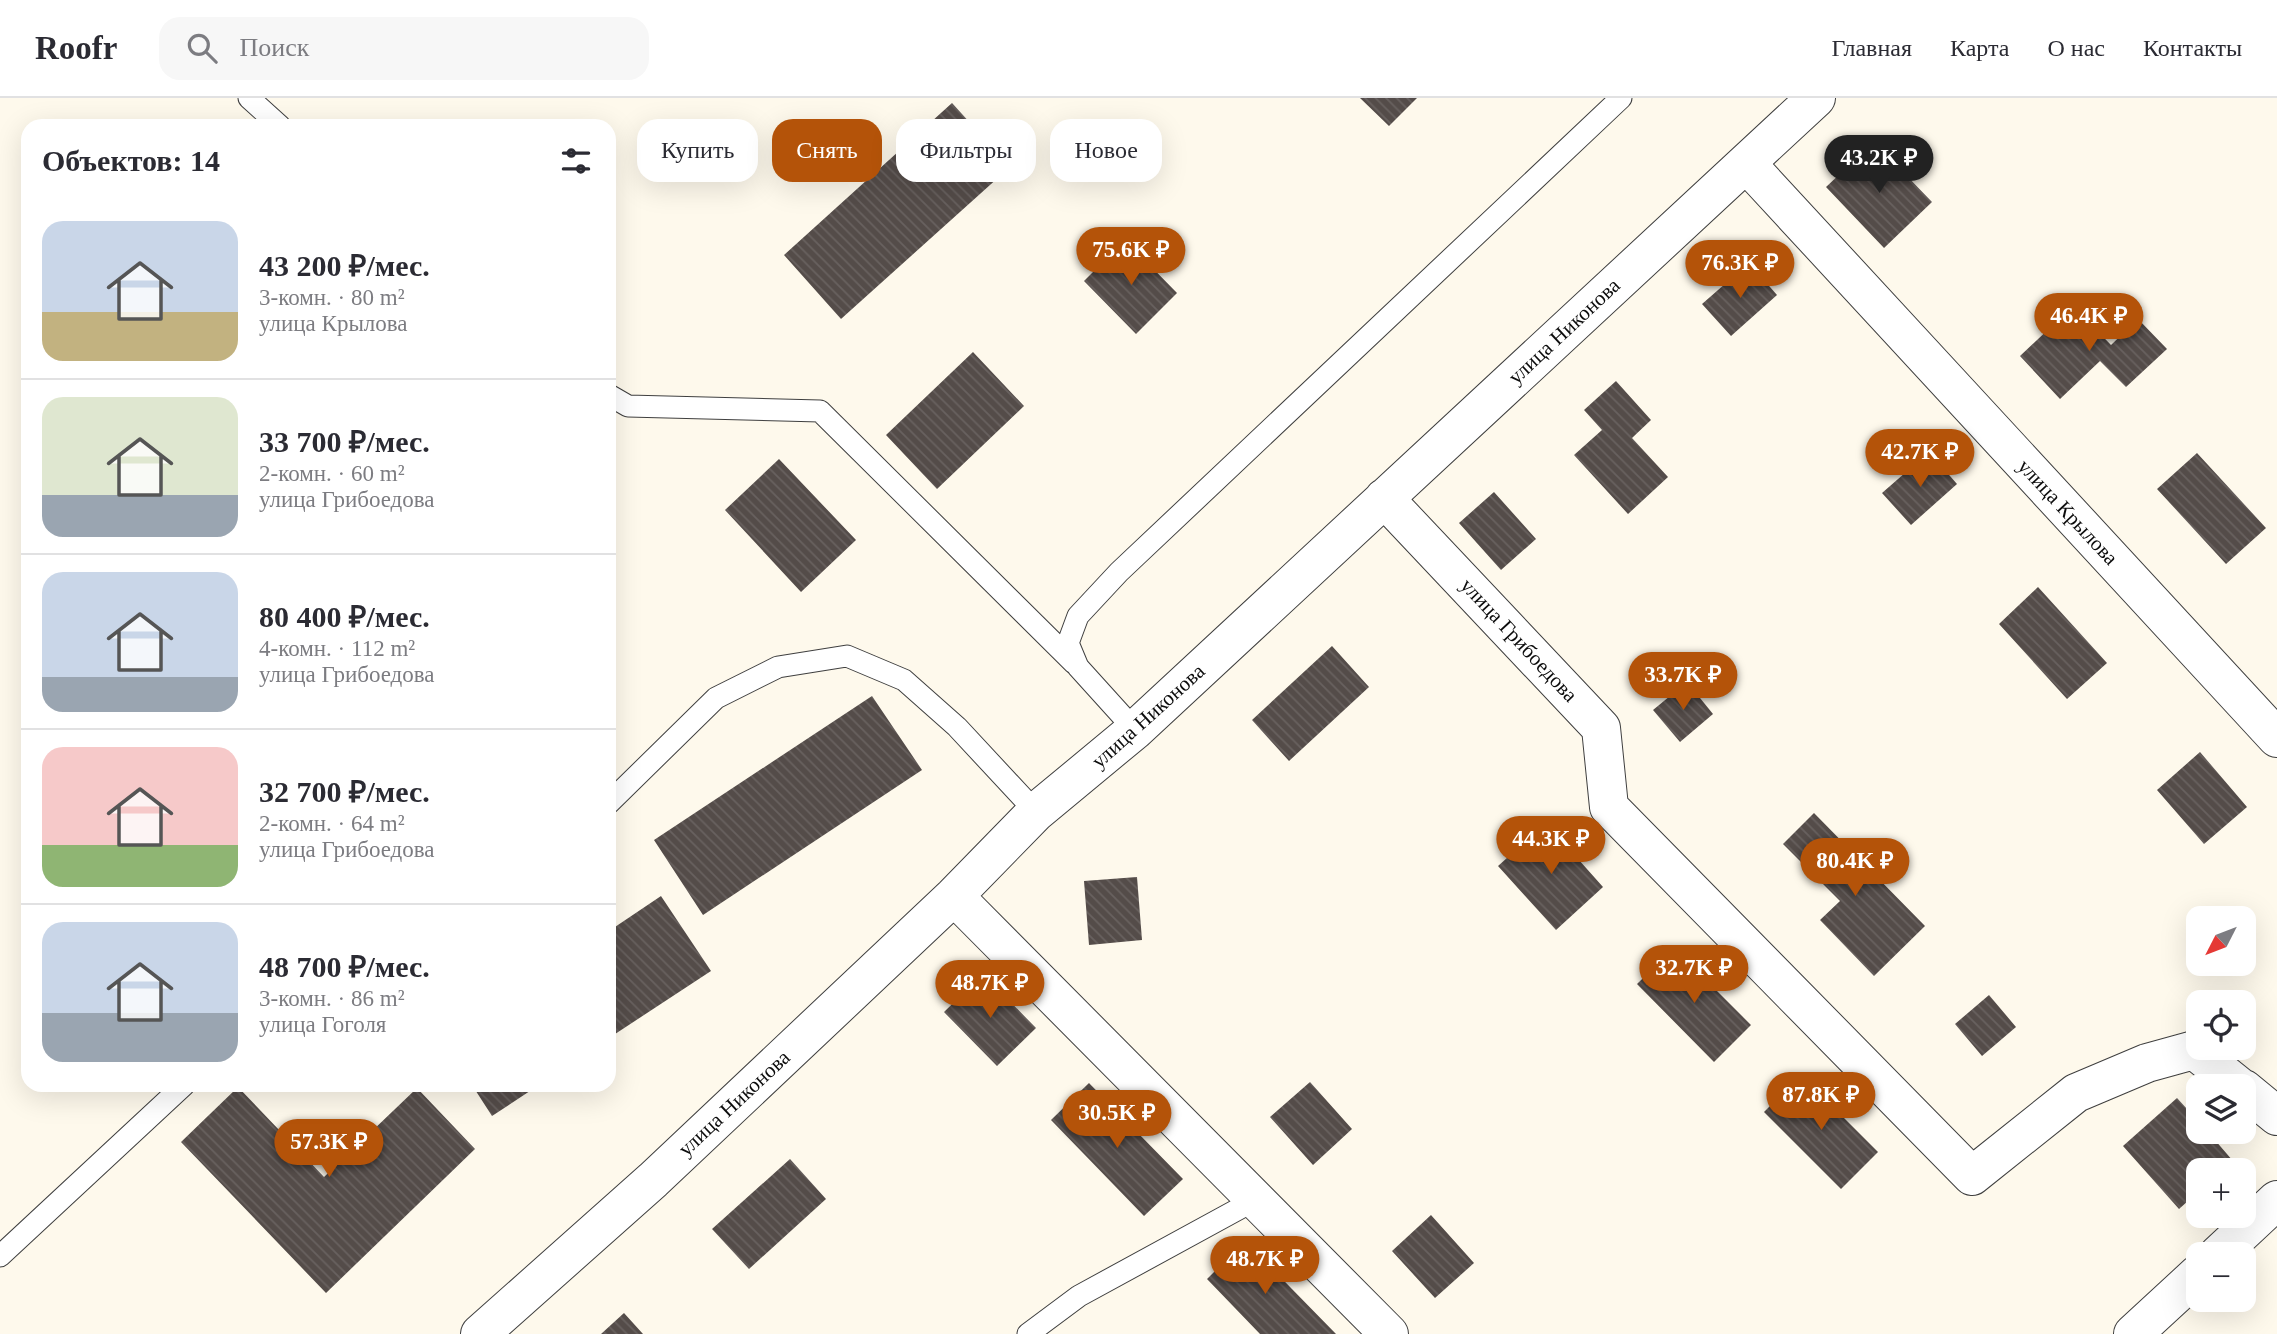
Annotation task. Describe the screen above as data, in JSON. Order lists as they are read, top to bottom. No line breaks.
{"streets":{"street":["улица Никонова","улица Крылова","улица Грибоедова"]},"crossings":[["улица Никонова","улица Крылова"],["улица Никонова","улица Грибоедова"]],"north":"bottom left","page":{"header":"Roofr","search":"Поиск","nav":["Главная","Карта","О нас","Контакты"],"chip":["Купить","Снять","Фильтры","Новое"],"heading":"Объектов: 14","price":["43.2K ₽","75.6K ₽","76.3K ₽","46.4K ₽","42.7K ₽","33.7K ₽","44.3K ₽","80.4K ₽","32.7K ₽","48.7K ₽","87.8K ₽","30.5K ₽","57.3K ₽","48.7K ₽"],"list":[{"name":"43 200 ₽/мес.","note":"3-комн. · 80 m² · улица Крылова"},{"name":"33 700 ₽/мес.","note":"2-комн. · 60 m² · улица Грибоедова"},{"name":"80 400 ₽/мес.","note":"4-комн. · 112 m² · улица Грибоедова"},{"name":"32 700 ₽/мес.","note":"2-комн. · 64 m² · улица Грибоедова"},{"name":"48 700 ₽/мес.","note":"3-комн. · 86 m² · улица Гоголя"}],"map_buttons":["+","−"]}}
